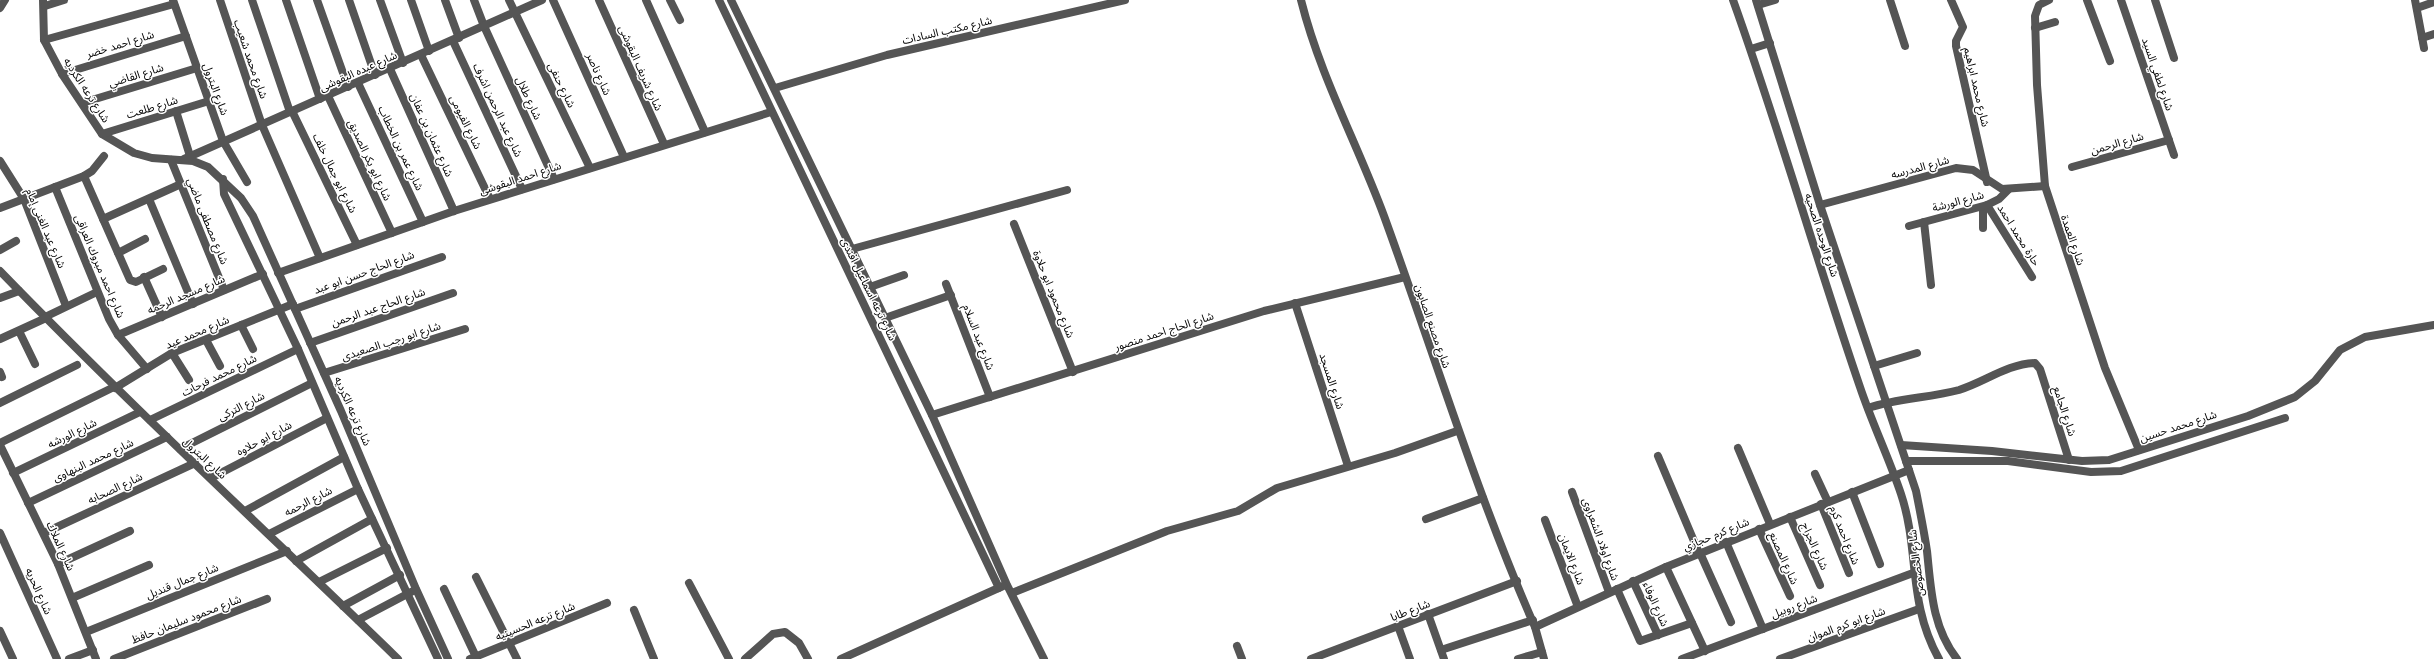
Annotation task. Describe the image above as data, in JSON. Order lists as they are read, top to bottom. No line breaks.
{"streets":{"street":["شارع مكتب السادات","شارع احمد خضر","شارع محمد شعيب","شارع شريف البقوشى","شارع عبده البقوشى","شارع ناصر","شارع لطفي السيد","شارع القاضي","شارع حنفى","شارع محمد ابراهيم","شارع البترول","شارع ترعه الكرديه","شارع طلال","شارع طلعت","شارع عبد الرحمن اشرف","شارع الفيومى","شارع عثمان بن عفان","شارع الرحمن","شارع عمر بن الخطاب","شارع ابو بكر الصديق","شارع المدرسه","شارع ابو جمال خلف","شارع احمد البقوشى","شارع الورشة","شارع مصطفى ماضي","شارع عبد الغنى إمام","شارع الوحده الصحيه","حارة محمد احمد","شارع العمدة","شارع احمد مبروك العراقى","شارع الحاج حسن ابو عبد","شارع ترعه اسماعيل افندى","شارع مسجد الرحمه","شارع محمود ابو حلاوة","شارع الحاج عبد الرحمن","شارع مصنع الصابون","شارع الحاج احمد منصور","شارع محمد عيد","شارع عبد السلام","شارع ابو رجب الصعيدى","شارع محمد فرحات","شارع المسجد","شارع التركى","شارع الجامع","شارع محمد حسين","شارع الورشه","شارع ابو حلاوه","شارع محمد البنهاوى","شارع الصحابه","شارع الرحمه","شارع كرم حجازي","شارع احمد كرم","شارع اولاد الشعراوى","شارع الملاك","شارع الجراج","شارع المصنع","شارع الايمان","شارع الخصوص","شارع جمال قنديل","شارع الحريه","شارع الوفاء","شارع روبيل","شارع طابا","شارع محمود سليمان حافظ","شارع ترعه الحسينيه","شارع ابو كرم الموان"]},"crossings":[["شارع مكتب السادات","شارع ترعه اسماعيل افندى"],["شارع احمد خضر","شارع البترول"],["شارع احمد خضر","شارع ترعه الكرديه"],["شارع محمد شعيب","شارع عبده البقوشى"],["شارع محمد شعيب","شارع احمد البقوشى"],["شارع شريف البقوشى","شارع احمد البقوشى"],["شارع عبده البقوشى","شارع حنفى"],["شارع عبده البقوشى","شارع البترول"],["شارع عبده البقوشى","شارع ترعه الكرديه"],["شارع عبده البقوشى","شارع طلال"],["شارع عبده البقوشى","شارع عبد الرحمن اشرف"],["شارع عبده البقوشى","شارع الفيومى"],["شارع عبده البقوشى","شارع عثمان بن عفان"],["شارع عبده البقوشى","شارع عمر بن الخطاب"],["شارع عبده البقوشى","شارع ابو بكر الصديق"],["شارع عبده البقوشى","شارع ابو جمال خلف"],["شارع ناصر","شارع احمد البقوشى"],["شارع لطفي السيد","شارع الرحمن"],["شارع القاضي","شارع البترول"],["شارع القاضي","شارع ترعه الكرديه"],["شارع حنفى","شارع احمد البقوشى"],["شارع محمد ابراهيم","شارع المدرسه"],["شارع البترول","شارع طلعت"],["شارع البترول","شارع محمد عيد"],["شارع البترول","شارع محمد فرحات"],["شارع البترول","شارع التركى"],["شارع البترول","شارع الورشه"],["شارع البترول","شارع ابو حلاوه"],["شارع البترول","شارع محمد البنهاوى"],["شارع البترول","شارع الصحابه"],["شارع البترول","شارع الرحمه"],["شارع البترول","شارع جمال قنديل"],["شارع ترعه الكرديه","شارع طلعت"],["شارع ترعه الكرديه","شارع احمد البقوشى"],["شارع ترعه الكرديه","شارع مصطفى ماضي"],["شارع ترعه الكرديه","شارع الحاج حسن ابو عبد"],["شارع ترعه الكرديه","شارع مسجد الرحمه"],["شارع ترعه الكرديه","شارع الحاج عبد الرحمن"],["شارع ترعه الكرديه","شارع محمد عيد"],["شارع ترعه الكرديه","شارع ابو رجب الصعيدى"],["شارع ترعه الكرديه","شارع محمد فرحات"],["شارع ترعه الكرديه","شارع التركى"],["شارع ترعه الكرديه","شارع ابو حلاوه"],["شارع ترعه الكرديه","شارع الرحمه"],["شارع طلال","شارع احمد البقوشى"],["شارع عبد الرحمن اشرف","شارع احمد البقوشى"],["شارع الفيومى","شارع احمد البقوشى"],["شارع عثمان بن عفان","شارع احمد البقوشى"],["شارع عمر بن الخطاب","شارع احمد البقوشى"],["شارع ابو بكر الصديق","شارع احمد البقوشى"],["شارع المدرسه","شارع الورشة"],["شارع المدرسه","شارع الوحده الصحيه"],["شارع المدرسه","شارع العمدة"],["شارع ابو جمال خلف","شارع احمد البقوشى"],["شارع احمد البقوشى","شارع ترعه اسماعيل افندى"],["شارع الورشة","حارة محمد احمد"],["شارع مصطفى ماضي","شارع مسجد الرحمه"],["شارع الوحده الصحيه","شارع الجامع"],["شارع الوحده الصحيه","شارع محمد حسين"],["شارع الوحده الصحيه","شارع كرم حجازي"],["شارع الوحده الصحيه","شارع الخصوص"],["شارع العمدة","شارع محمد حسين"],["شارع احمد مبروك العراقى","شارع مسجد الرحمه"],["شارع احمد مبروك العراقى","شارع محمد عيد"],["شارع الحاج حسن ابو عبد","شارع محمد عيد"],["شارع ترعه اسماعيل افندى","شارع الحاج احمد منصور"],["شارع محمود ابو حلاوة","شارع الحاج احمد منصور"],["شارع مصنع الصابون","شارع الحاج احمد منصور"],["شارع مصنع الصابون","شارع كرم حجازي"],["شارع مصنع الصابون","شارع طابا"],["شارع الحاج احمد منصور","شارع عبد السلام"],["شارع الحاج احمد منصور","شارع المسجد"],["شارع محمد عيد","شارع الملاك"],["شارع الجامع","شارع محمد حسين"],["شارع الورشه","شارع الملاك"],["شارع محمد البنهاوى","شارع الملاك"],["شارع الصحابه","شارع الملاك"],["شارع كرم حجازي","شارع احمد كرم"],["شارع كرم حجازي","شارع اولاد الشعراوى"],["شارع كرم حجازي","شارع الجراج"],["شارع كرم حجازي","شارع المصنع"],["شارع كرم حجازي","شارع الايمان"],["شارع كرم حجازي","شارع الخصوص"],["شارع كرم حجازي","شارع الوفاء"],["شارع الملاك","شارع جمال قنديل"],["شارع الخصوص","شارع روبيل"],["شارع الخصوص","شارع ابو كرم الموان"]]}
